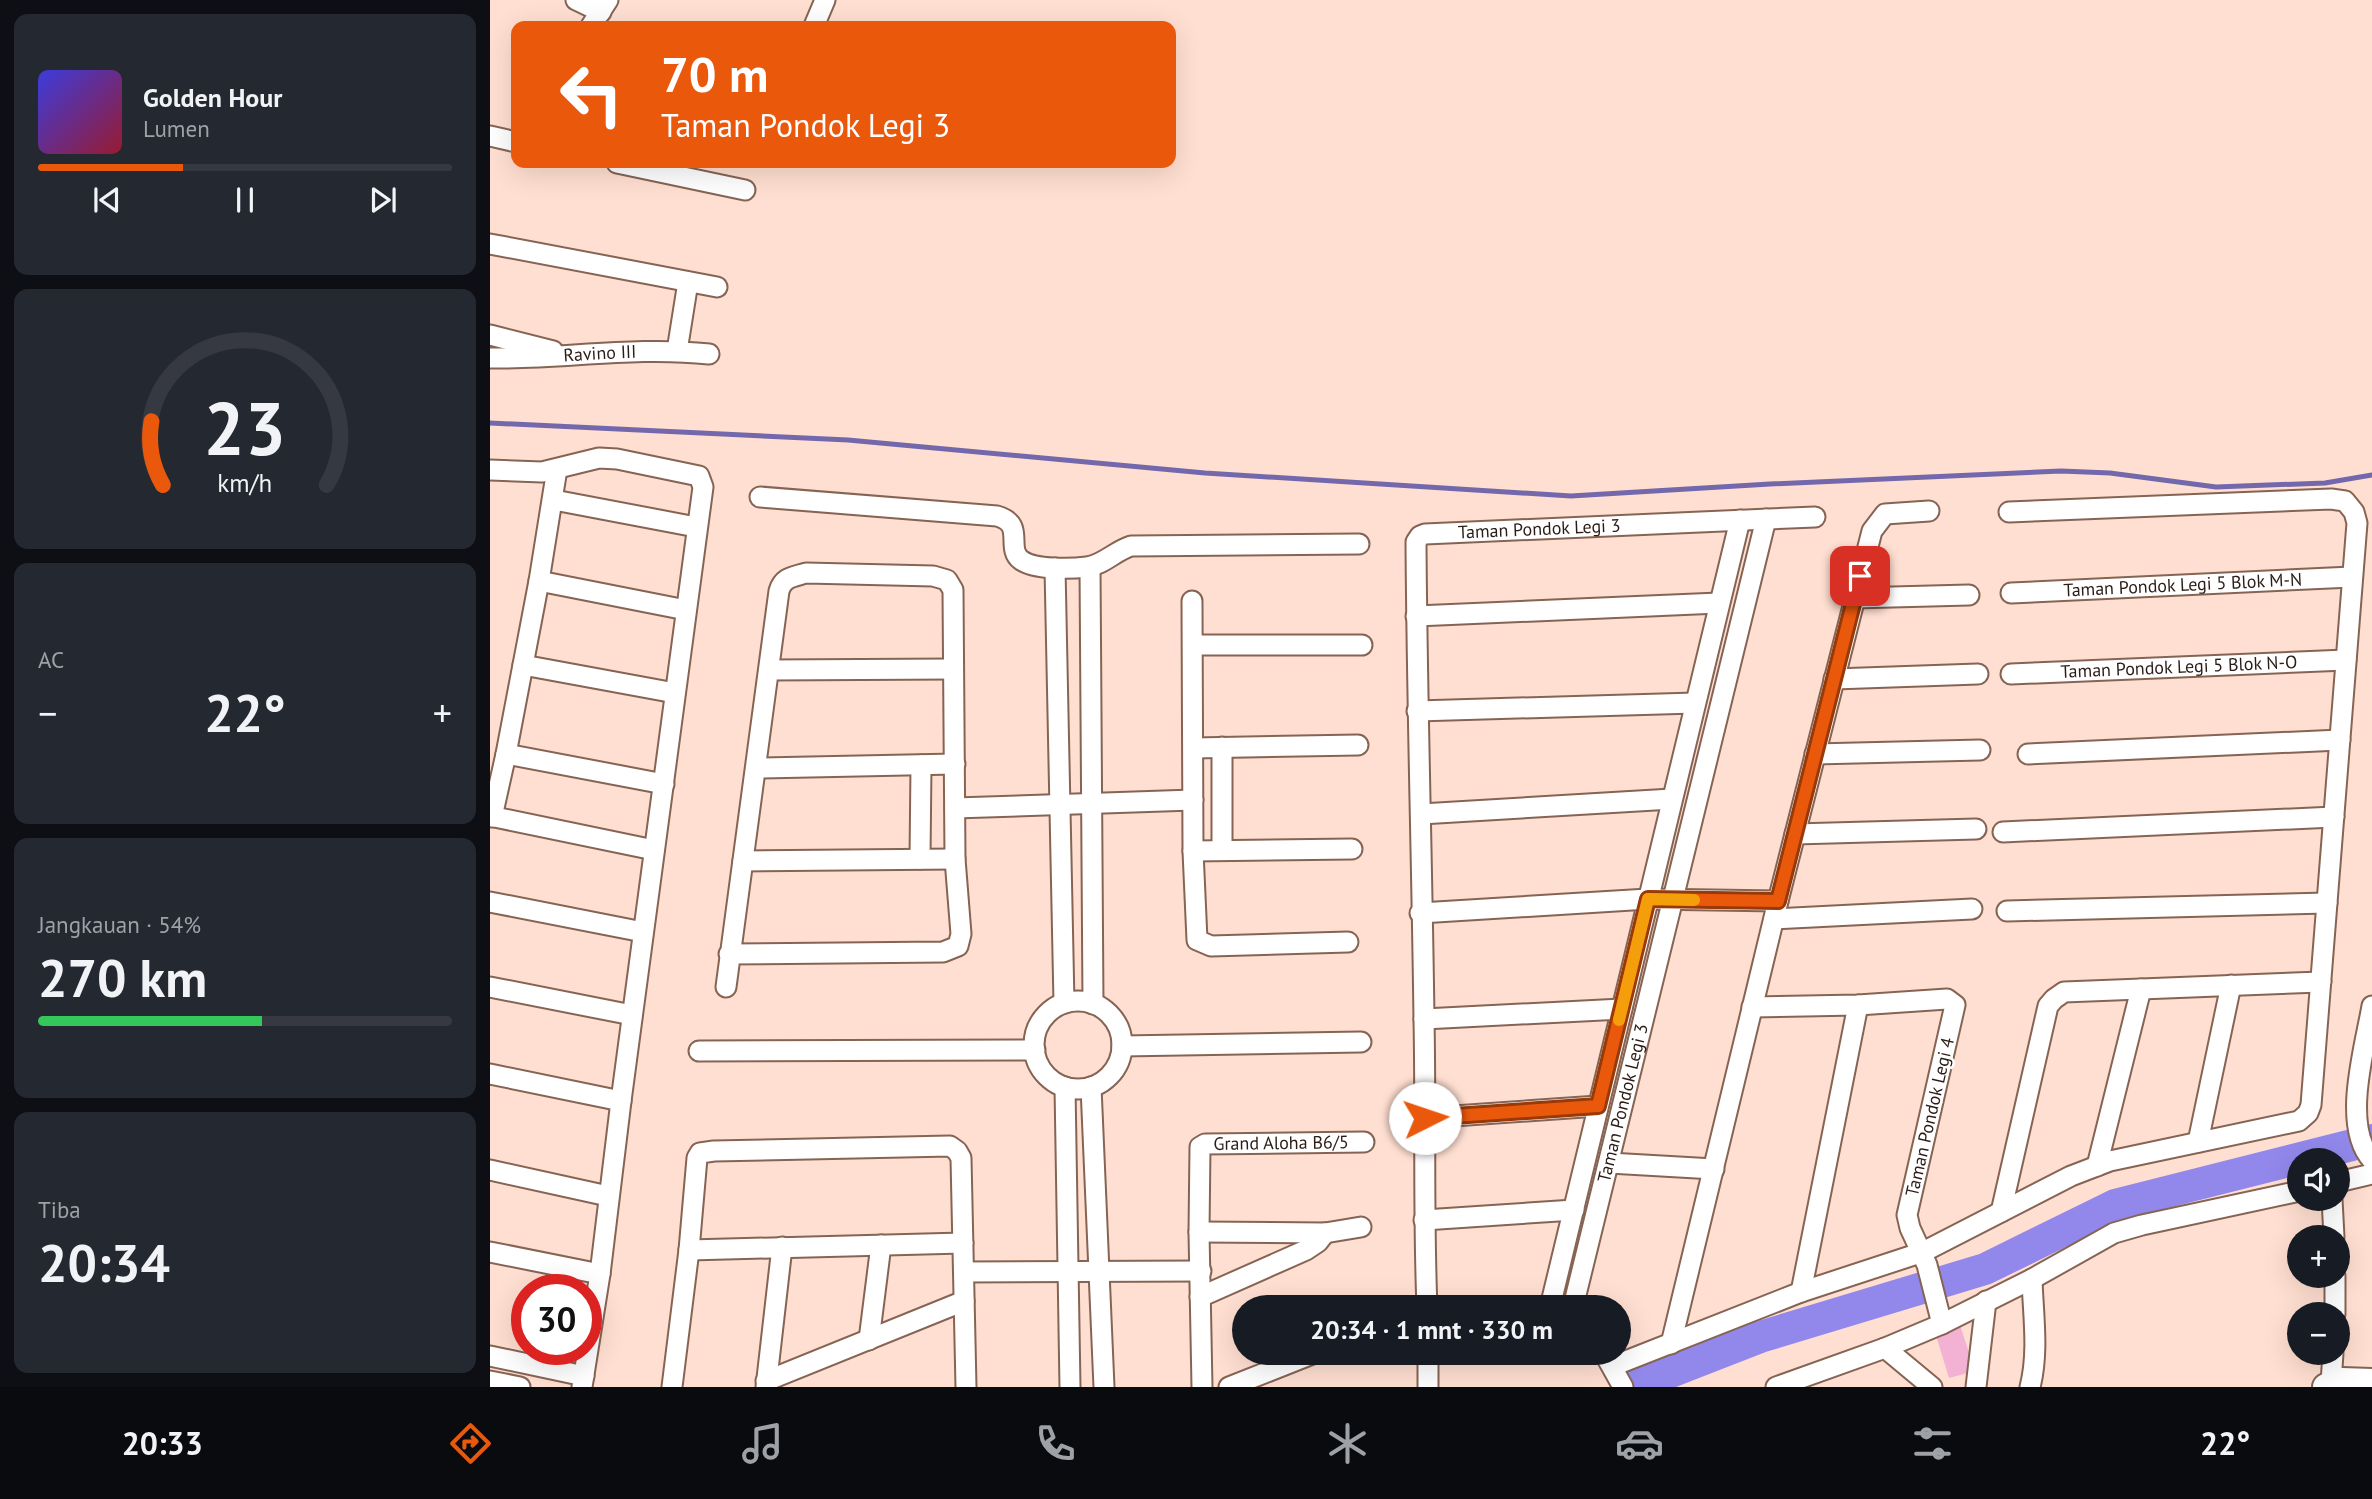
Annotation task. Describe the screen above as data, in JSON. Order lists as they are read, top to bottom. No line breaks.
{"streets":{"street":["Ravino III","Taman Pondok Legi 3","Taman Pondok Legi 5 Blok M-N","Taman Pondok Legi 5 Blok N-O","Taman Pondok Legi 4","Grand Aloha B6/5"]},"page":{"turn":["70 m","Taman Pondok Legi 3"],"song":["Golden Hour","Lumen"],"tile":["AC",["Jangkauan · 54%","270 km"],["Tiba","20:34"]],"heat":["−","22°","+"],"map_buttons":["+","−"],"limit":"30","trip":"20:34 · 1 mnt · 330 m","tabs":["20:33","22°"],"gauge":["23","km/h"]}}
